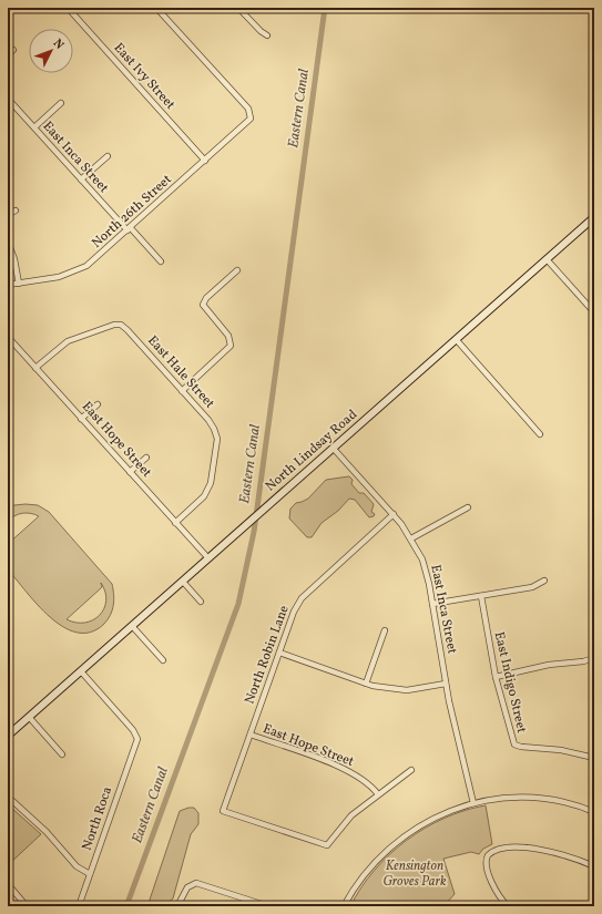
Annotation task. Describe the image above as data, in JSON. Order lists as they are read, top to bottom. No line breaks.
{"streets":{"main road":["North Lindsay Road"],"street":["East Ivy Street","East Inca Street","North 26th Street","East Hale Street","East Hope Street","North Robin Lane","East Indigo Street","North Roca"]},"crossings":[["East Ivy Street","North 26th Street"],["East Inca Street","North 26th Street"],["East Inca Street","North Lindsay Road"],["East Inca Street","North Robin Lane"],["East Hale Street","East Hope Street"],["East Hope Street","North Lindsay Road"],["East Hope Street","North Robin Lane"],["North Lindsay Road","North Roca"]],"water":["Eastern Canal"],"parks":["Kensington Groves Park"],"north":"top right"}
